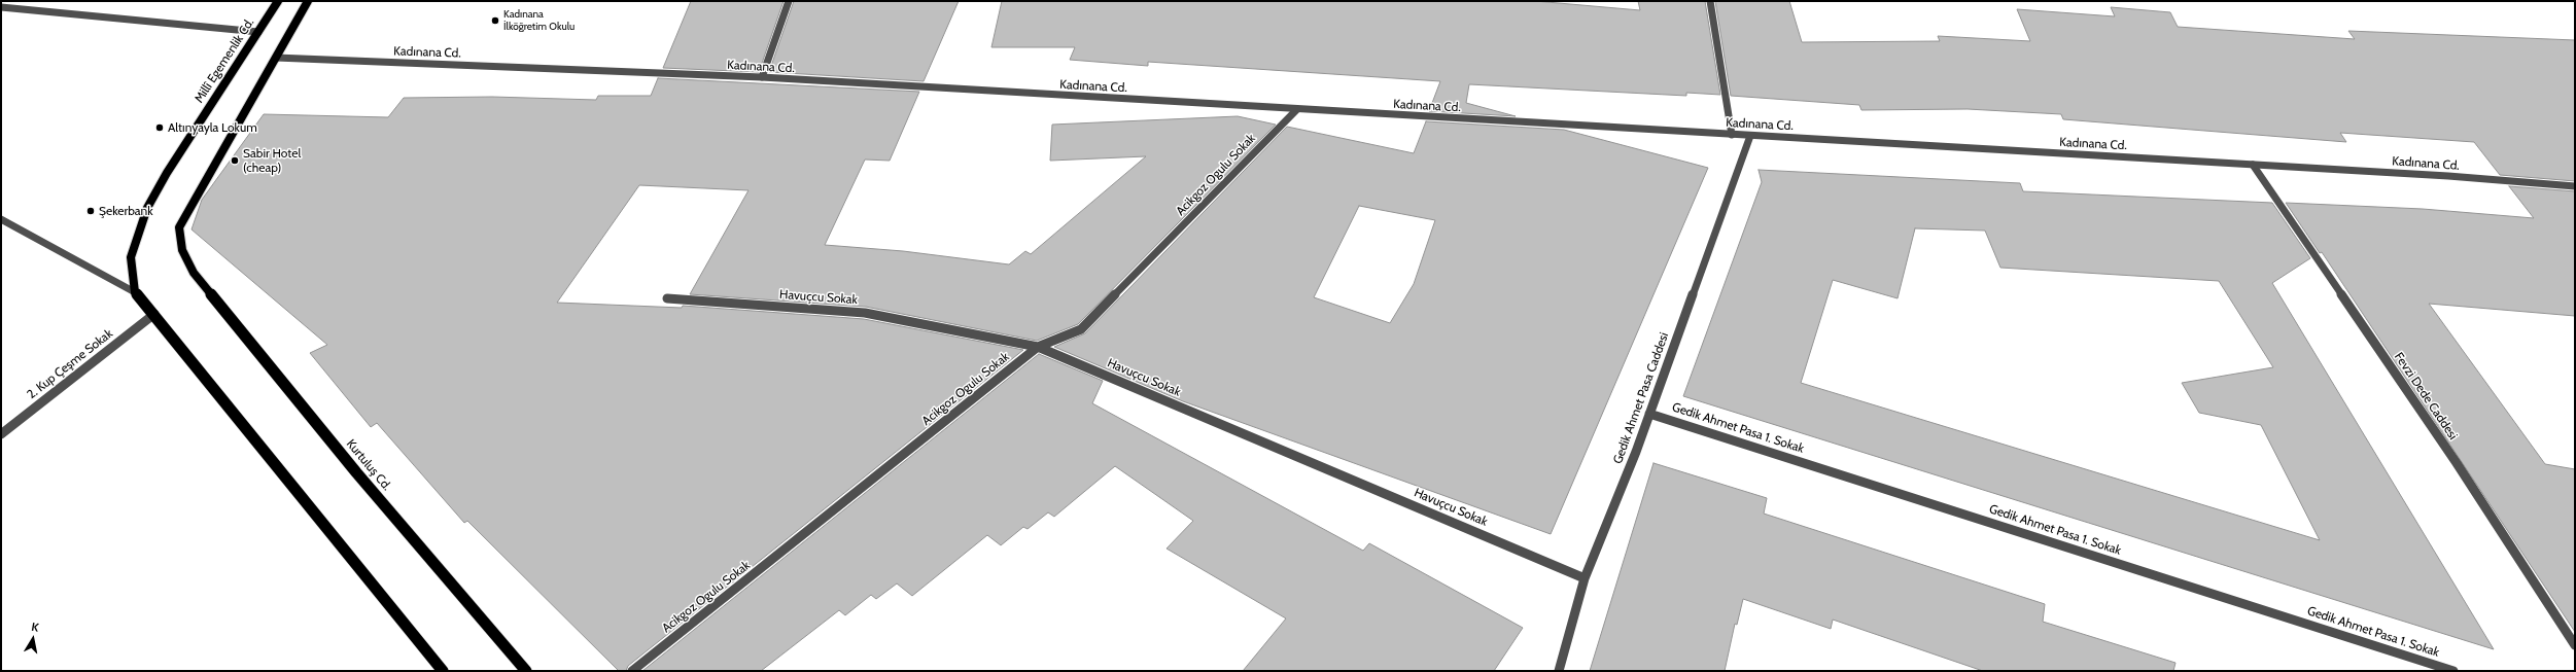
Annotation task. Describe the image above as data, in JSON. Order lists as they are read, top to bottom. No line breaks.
{"streets":{"main road":["Millî Egemenlik Cd.","Kurtuluş Cd."],"street":["Kadınana Cd.","Acikgoz Ogulu Sokak","Havuçcu Sokak","2. Kup Çeşme Sokak","Fevzi Dede Caddesi","Gedik Ahmet Pasa Caddesi","Gedik Ahmet Pasa 1. Sokak"]},"crossings":[["Kadınana Cd.","Acikgoz Ogulu Sokak"],["Kadınana Cd.","Fevzi Dede Caddesi"],["Kadınana Cd.","Gedik Ahmet Pasa Caddesi"],["Kadınana Cd.","Kurtuluş Cd."],["Acikgoz Ogulu Sokak","Havuçcu Sokak"],["Havuçcu Sokak","Gedik Ahmet Pasa Caddesi"],["Gedik Ahmet Pasa Caddesi","Gedik Ahmet Pasa 1. Sokak"]],"places":["Kadınana İlköğretim Okulu","Altınyayla Lokum","Sabir Hotel (cheap)","Şekerbank"],"north":"top"}
